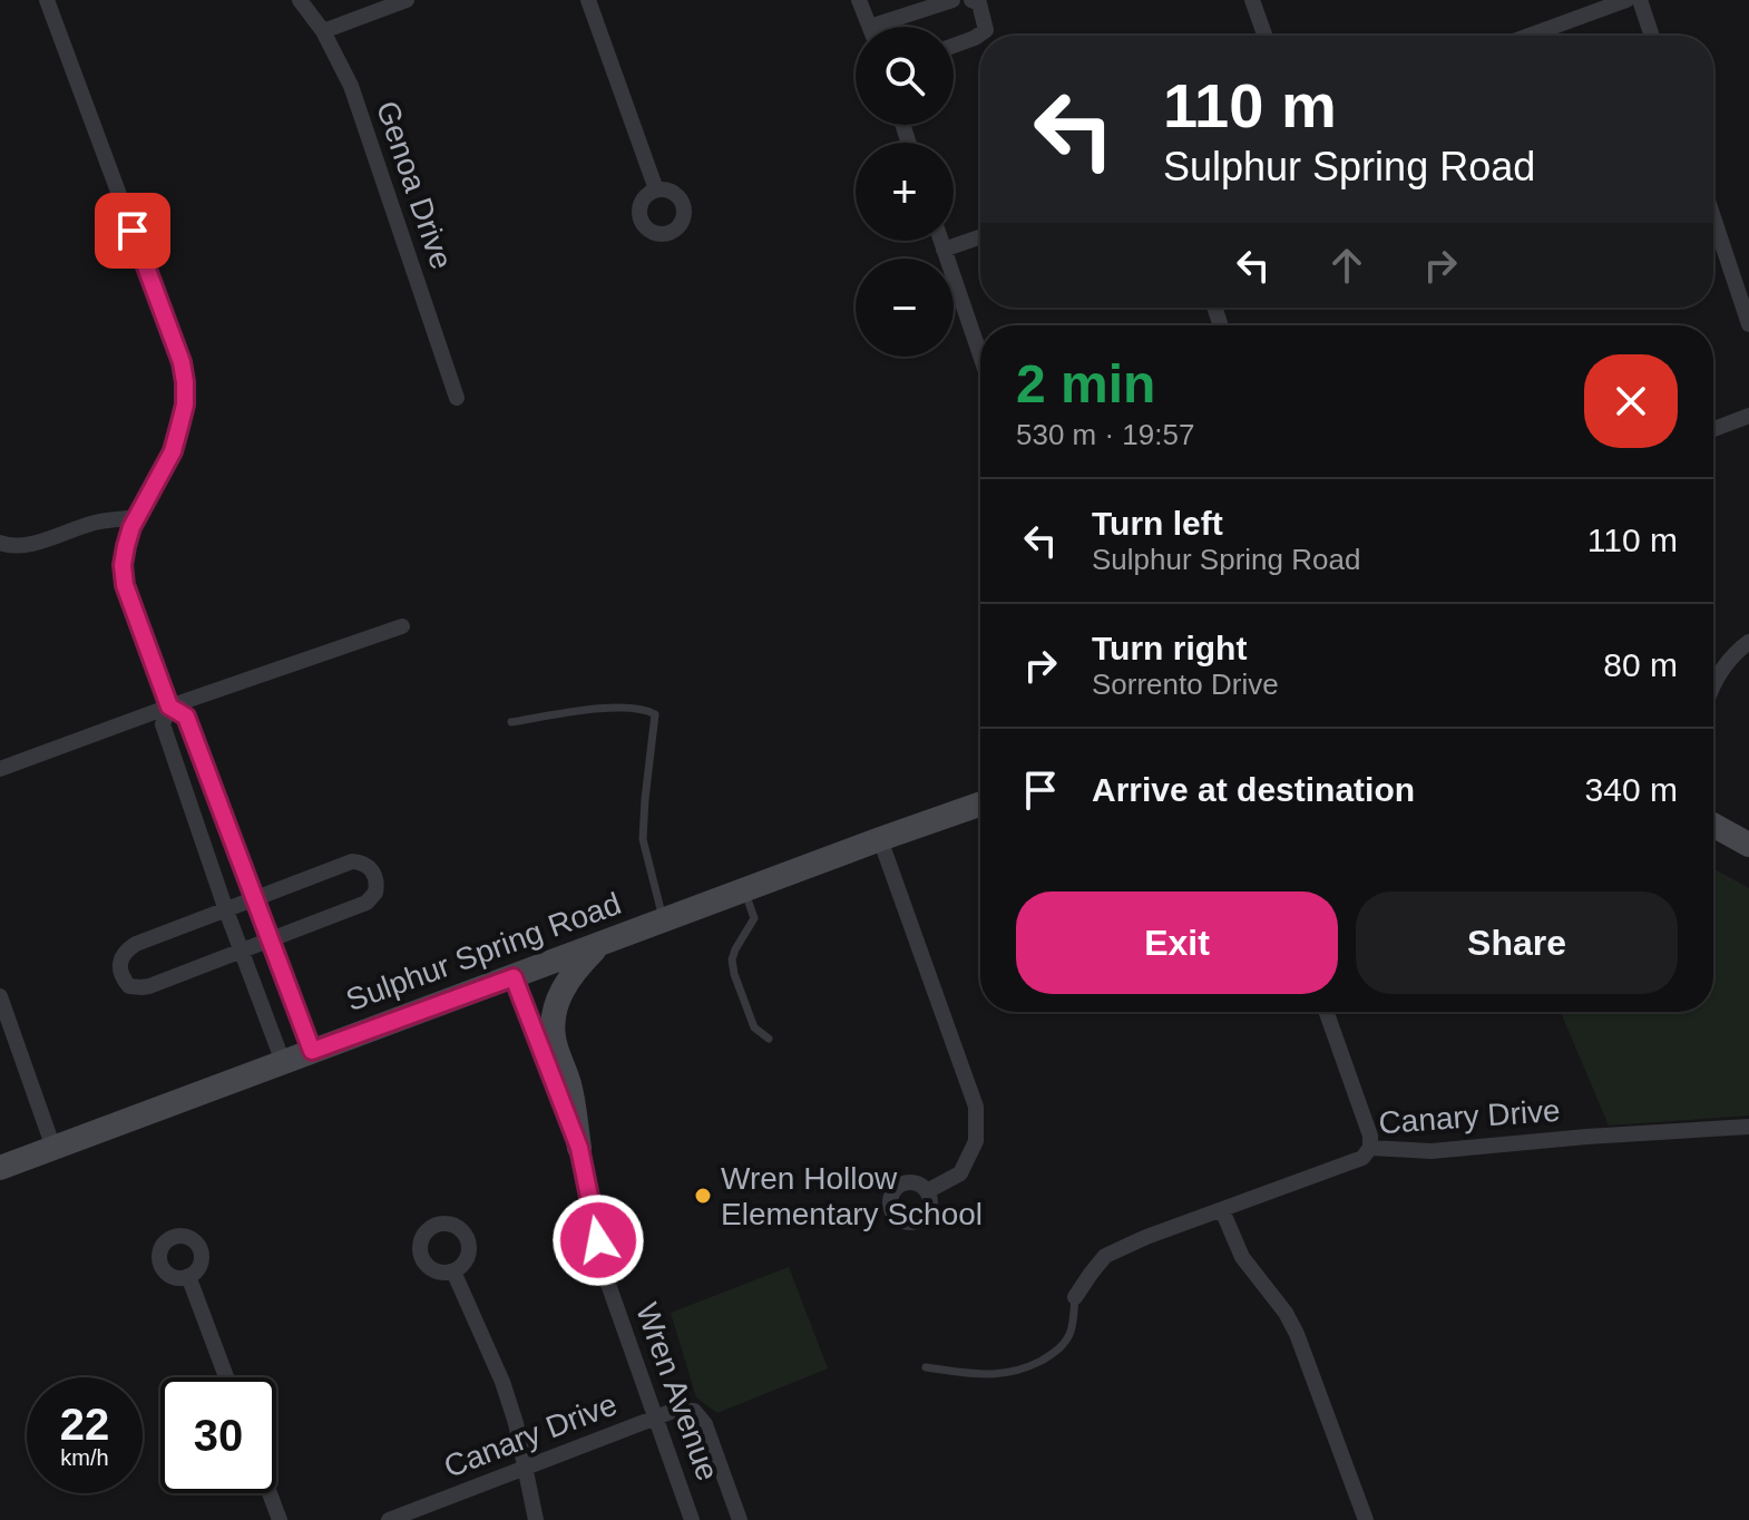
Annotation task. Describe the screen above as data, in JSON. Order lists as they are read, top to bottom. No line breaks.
{"streets":{"main road":["Sulphur Spring Road"],"street":["Genoa Drive","Canary Drive","Wren Avenue"]},"crossings":[["Sulphur Spring Road","Wren Avenue"],["Canary Drive","Wren Avenue"]],"places":["Wren Hollow Elementary School"],"page":{"map_buttons":["+","−"],"turn":["110 m","Sulphur Spring Road"],"heading":["2 min","530 m · 19:57"],"list":[{"name":"Turn left","note":"Sulphur Spring Road","value":"110 m"},{"name":"Turn right","note":"Sorrento Drive","value":"80 m"},{"name":"Arrive at destination","value":"340 m"}],"buttons":["Exit","Share"],"speed":"22 km/h","limit":"30"}}
